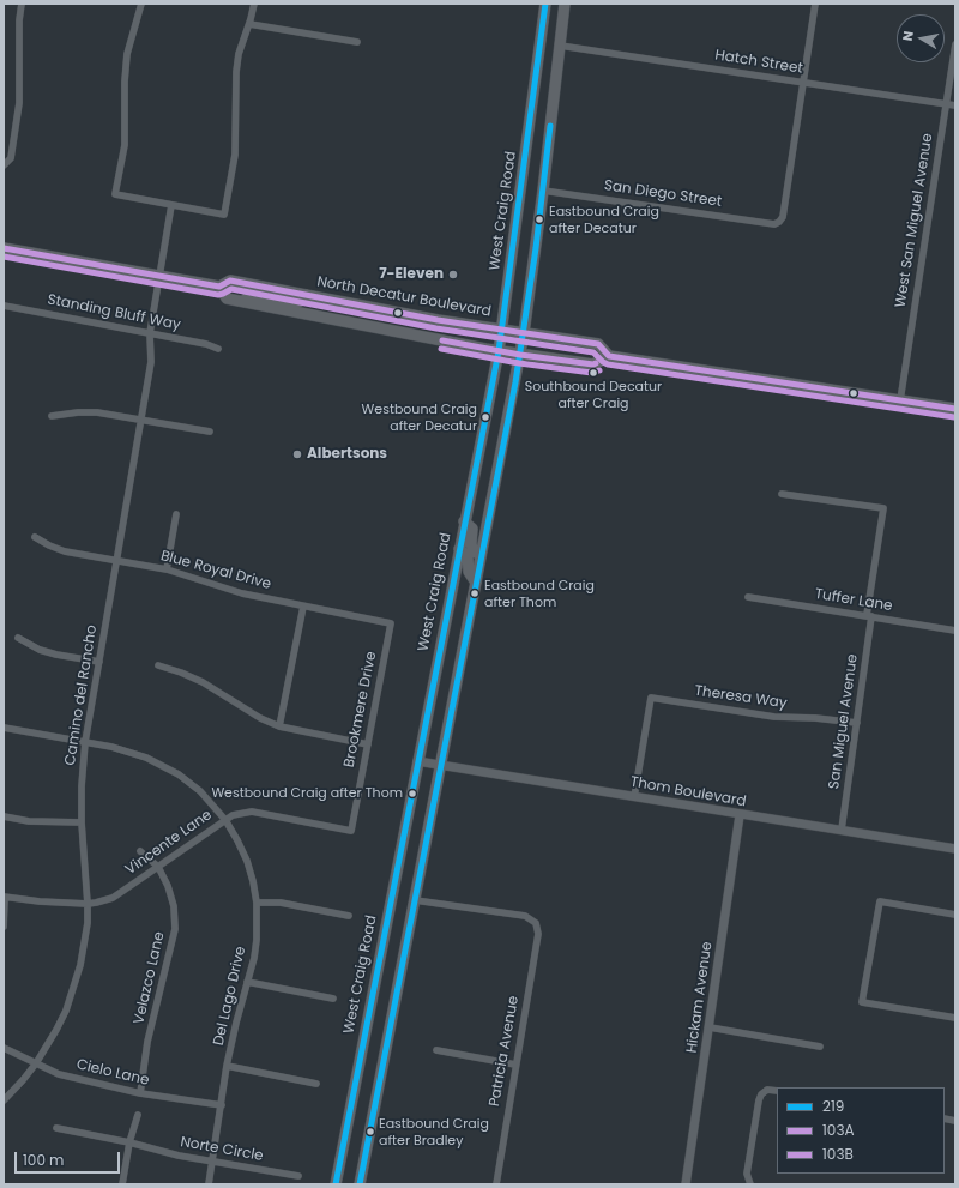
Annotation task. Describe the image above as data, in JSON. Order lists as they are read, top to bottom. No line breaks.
{"streets":{"main road":["West Craig Road","North Decatur Boulevard"],"street":["Hatch Street","San Diego Street","West San Miguel Avenue","Standing Bluff Way","Blue Royal Drive","Tuffer Lane","Camino del Rancho","Theresa Way","Brookmere Drive","San Miguel Avenue","Thom Boulevard","Vincente Lane","Velazco Lane","Del Lago Drive","Hickam Avenue","Patricia Avenue","Cielo Lane","Norte Circle"]},"crossings":[["Hatch Street","San Diego Street"],["Hatch Street","West San Miguel Avenue"],["West Craig Road","North Decatur Boulevard"],["West Craig Road","Thom Boulevard"],["West San Miguel Avenue","North Decatur Boulevard"],["North Decatur Boulevard","Camino del Rancho"],["Standing Bluff Way","Camino del Rancho"],["Blue Royal Drive","Camino del Rancho"],["Blue Royal Drive","Brookmere Drive"],["Tuffer Lane","San Miguel Avenue"],["Camino del Rancho","Vincente Lane"],["Camino del Rancho","Del Lago Drive"],["Camino del Rancho","Cielo Lane"],["Theresa Way","San Miguel Avenue"],["Theresa Way","Thom Boulevard"],["Brookmere Drive","Vincente Lane"],["San Miguel Avenue","Thom Boulevard"],["Thom Boulevard","Hickam Avenue"],["Vincente Lane","Velazco Lane"],["Vincente Lane","Del Lago Drive"],["Velazco Lane","Cielo Lane"],["Del Lago Drive","Cielo Lane"],["Del Lago Drive","Norte Circle"]],"places":["Eastbound Craig after Decatur","7-Eleven","Southbound Decatur after Craig","Westbound Craig after Decatur","Albertsons","Eastbound Craig after Thom","Westbound Craig after Thom","Eastbound Craig after Bradley"],"lines":["transit line 219","transit line 103A","transit line 103B"],"legend":["219","103A","103B"],"scale_bar":"100 m","north":"left"}
